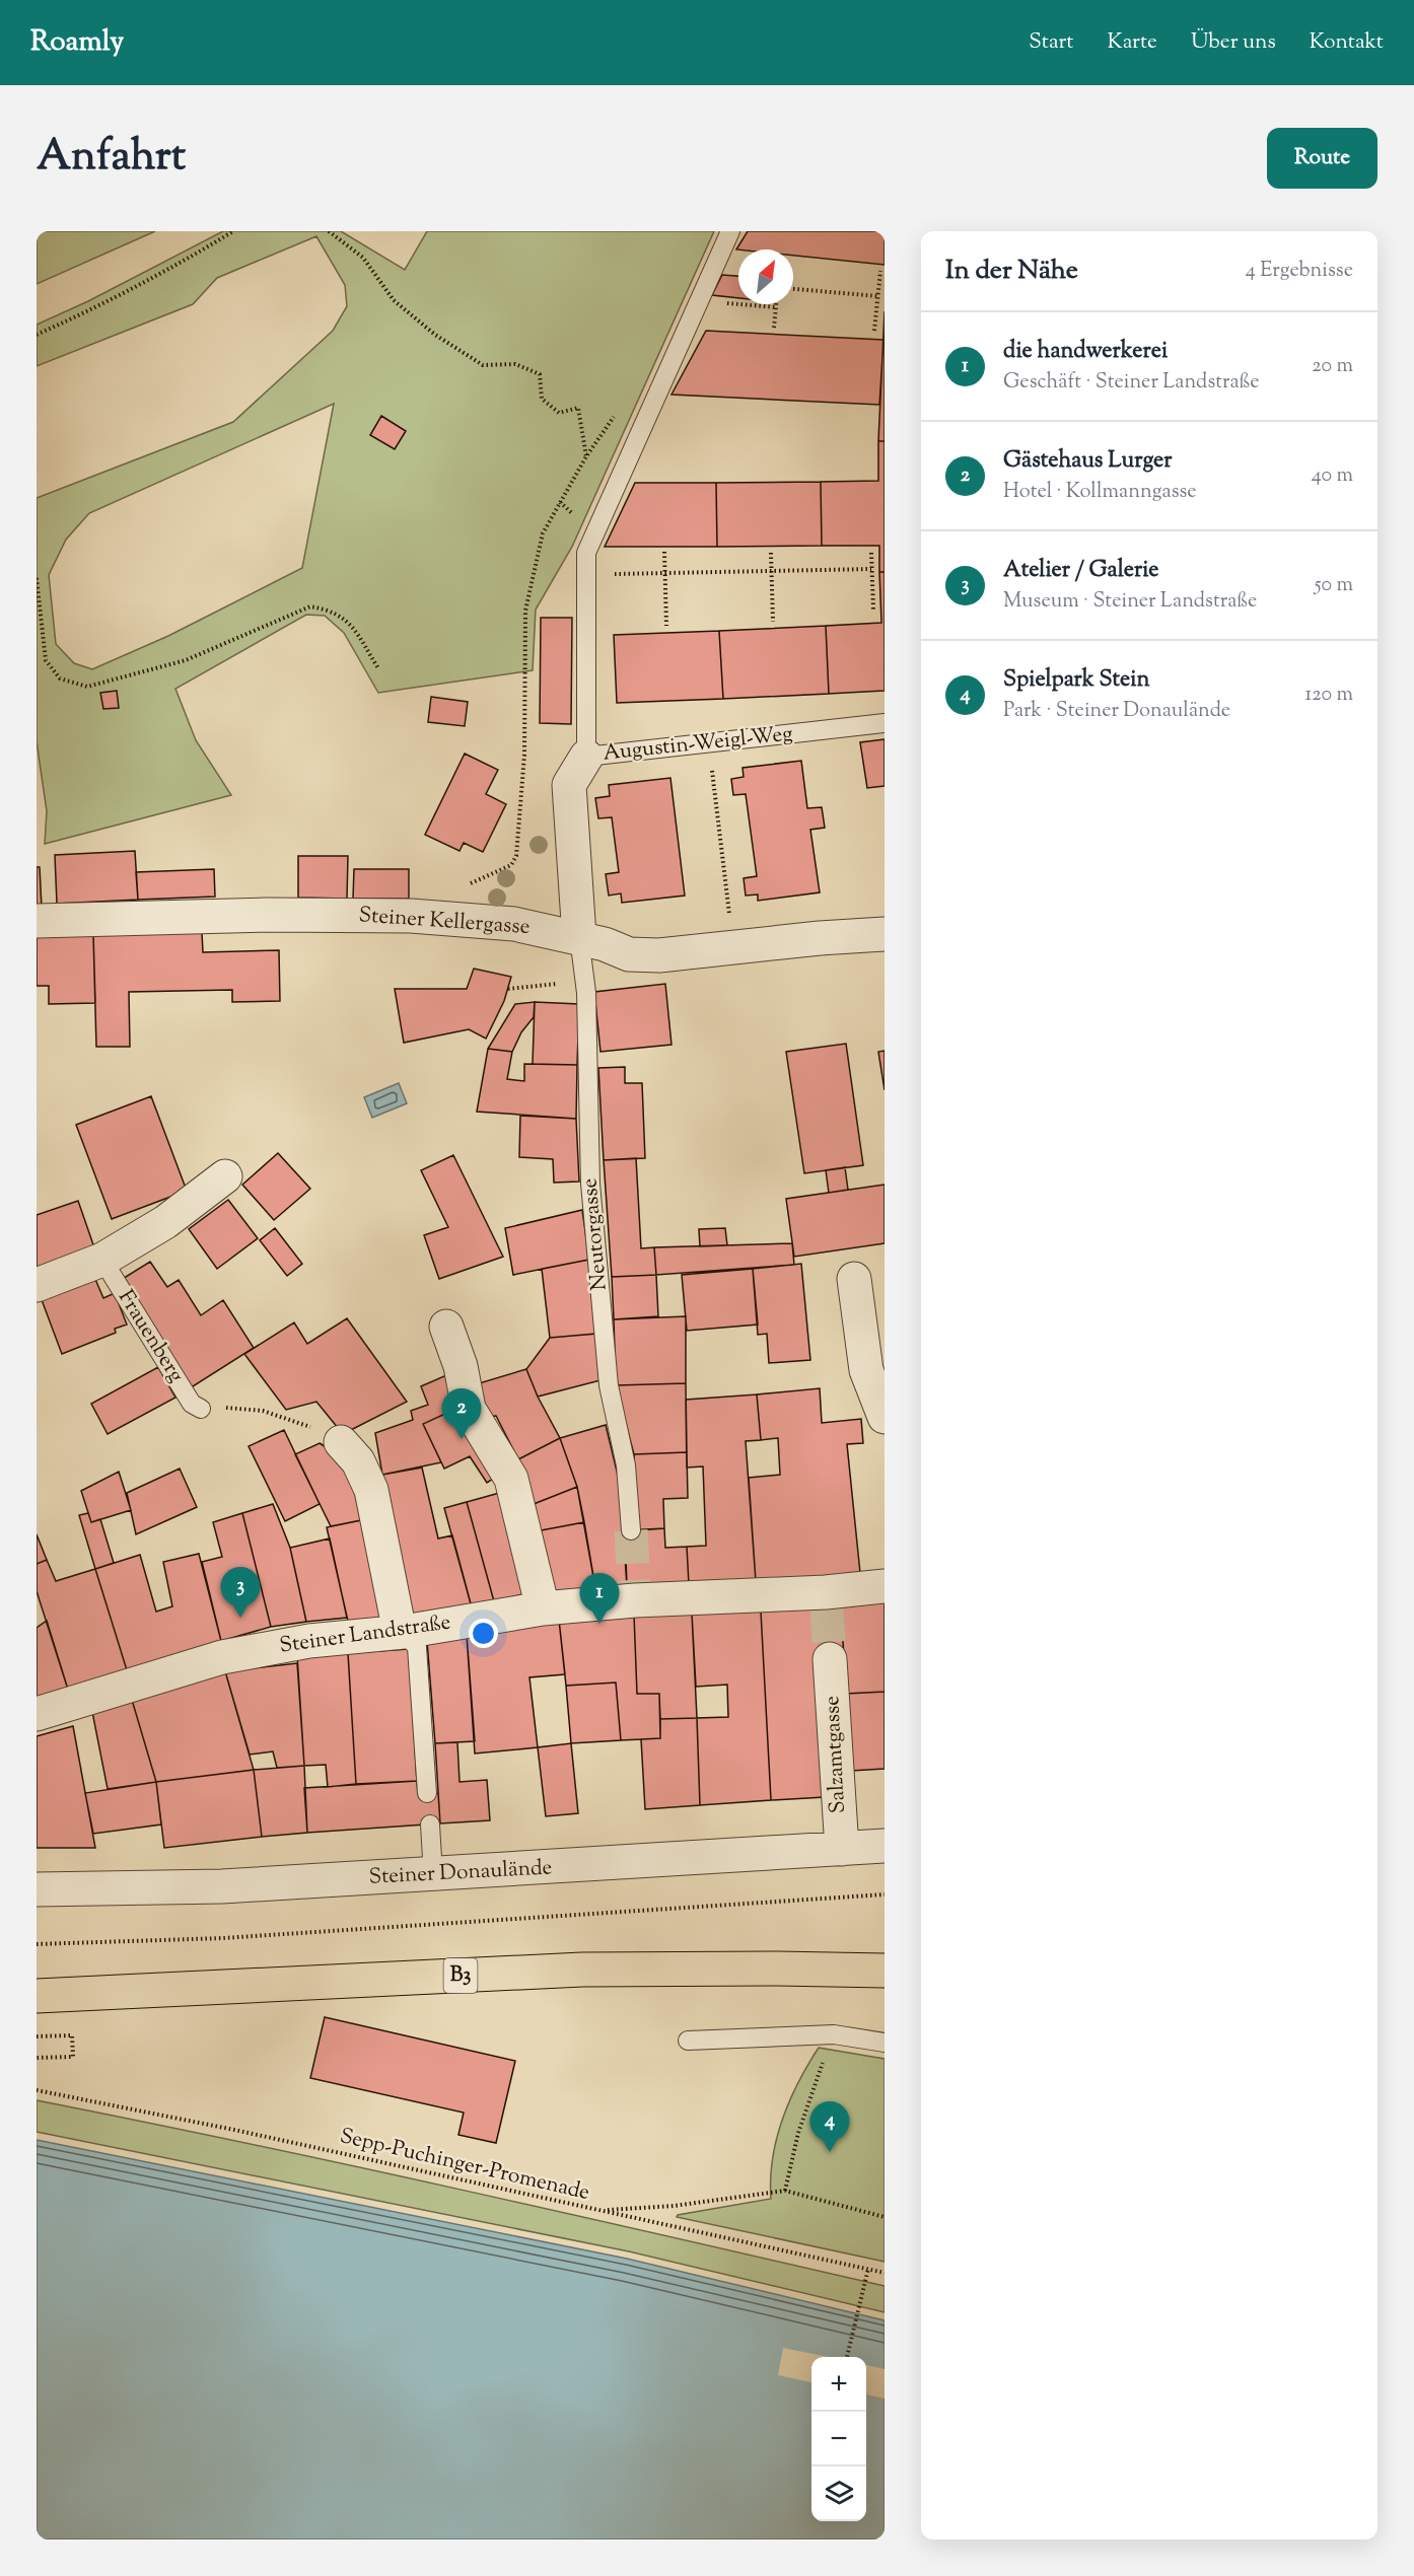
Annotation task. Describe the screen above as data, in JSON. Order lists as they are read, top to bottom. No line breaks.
{"streets":{"main road":["B3"],"street":["Augustin-Weigl-Weg","Steiner Kellergasse","Steiner Landstraße","Salzamtgasse","Steiner Donaulände"],"lane":["Neutorgasse","Frauenberg"],"path":["Sepp-Puchinger-Promenade"]},"crossings":[["Augustin-Weigl-Weg","Steiner Kellergasse"],["Augustin-Weigl-Weg","Neutorgasse"],["Steiner Kellergasse","Neutorgasse"],["Salzamtgasse","Steiner Donaulände"]],"north":"top right","page":{"header":"Roamly","nav":["Start","Karte","Über uns","Kontakt"],"title":"Anfahrt","buttons":"Route","heading":["In der Nähe","4 Ergebnisse"],"list":[{"mark":"1","name":"die handwerkerei","note":"Geschäft · Steiner Landstraße","value":"20 m"},{"mark":"2","name":"Gästehaus Lurger","note":"Hotel · Kollmanngasse","value":"40 m"},{"mark":"3","name":"Atelier / Galerie","note":"Museum · Steiner Landstraße","value":"50 m"},{"mark":"4","name":"Spielpark Stein","note":"Park · Steiner Donaulände","value":"120 m"}],"pins":["2","3","1","4"],"map_buttons":["+","−"]}}
